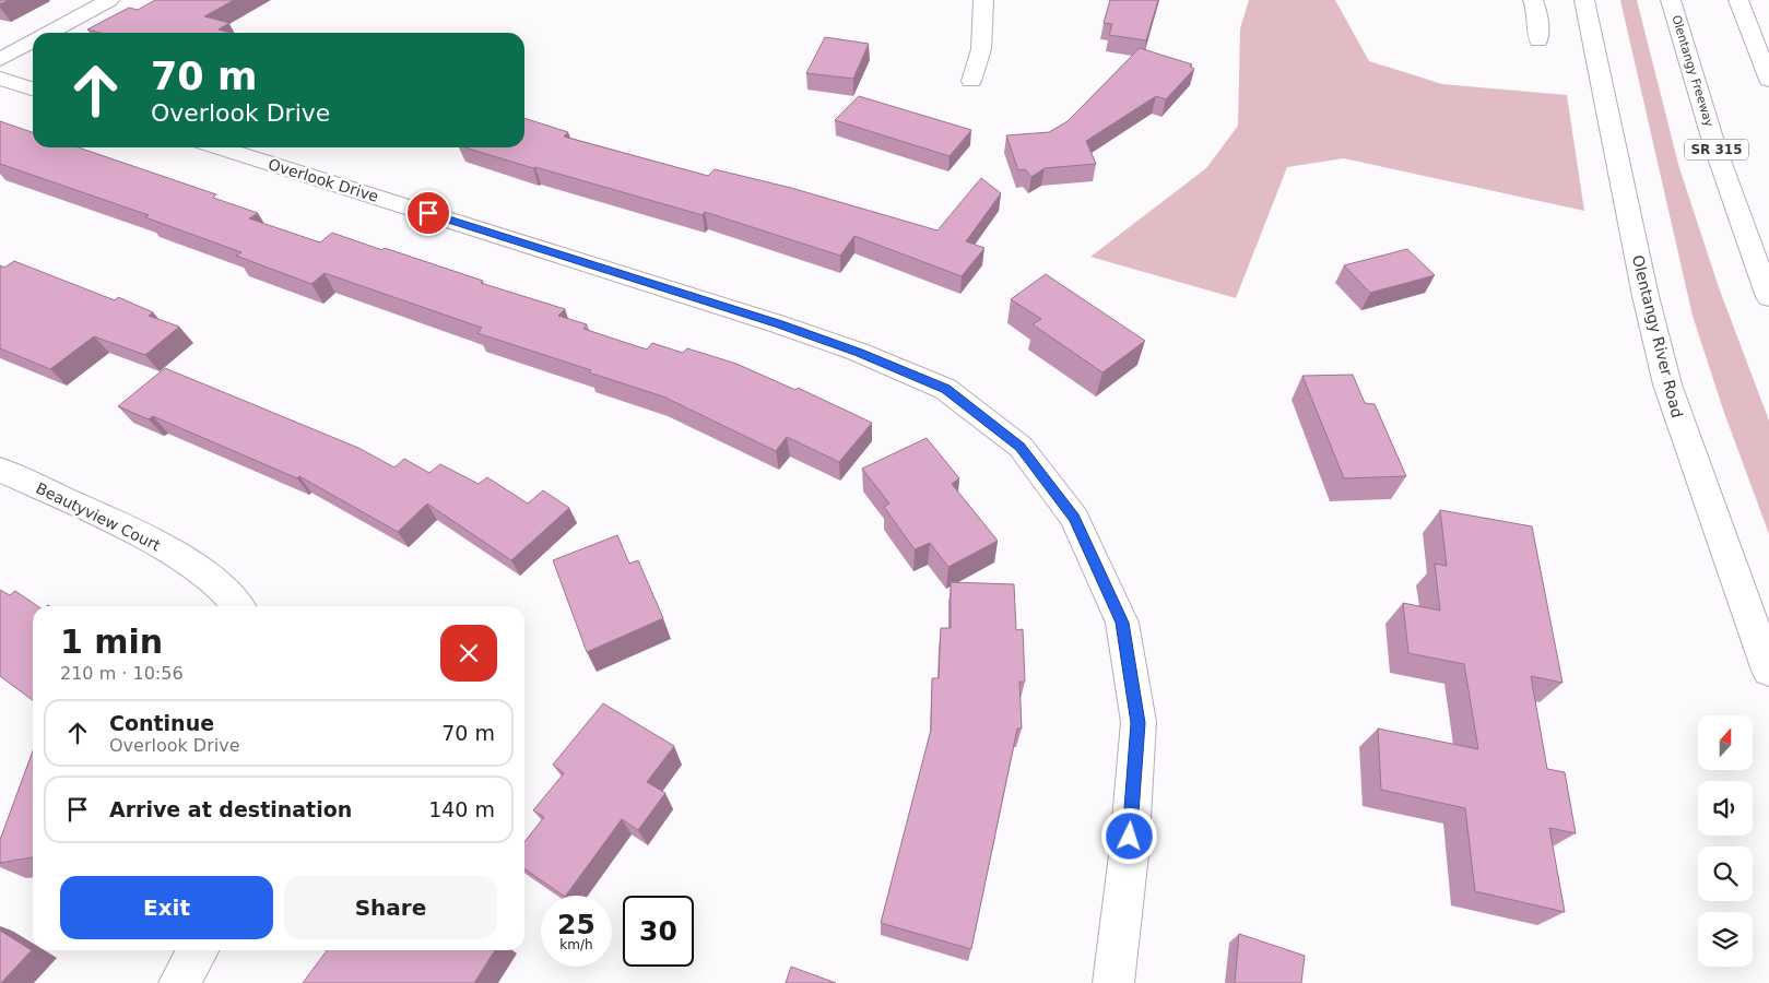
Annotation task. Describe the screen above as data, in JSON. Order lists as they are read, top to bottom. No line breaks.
{"streets":{"main road":["Olentangy Freeway","SR 315","Overlook Drive","Olentangy River Road","Beautyview Court"]},"north":"top","page":{"turn":["70 m","Overlook Drive"],"heading":["1 min","210 m · 10:56"],"list":[{"name":"Continue","note":"Overlook Drive","value":"70 m"},{"name":"Arrive at destination","value":"140 m"}],"buttons":["Exit","Share"],"speed":"25 km/h","limit":"30"}}
